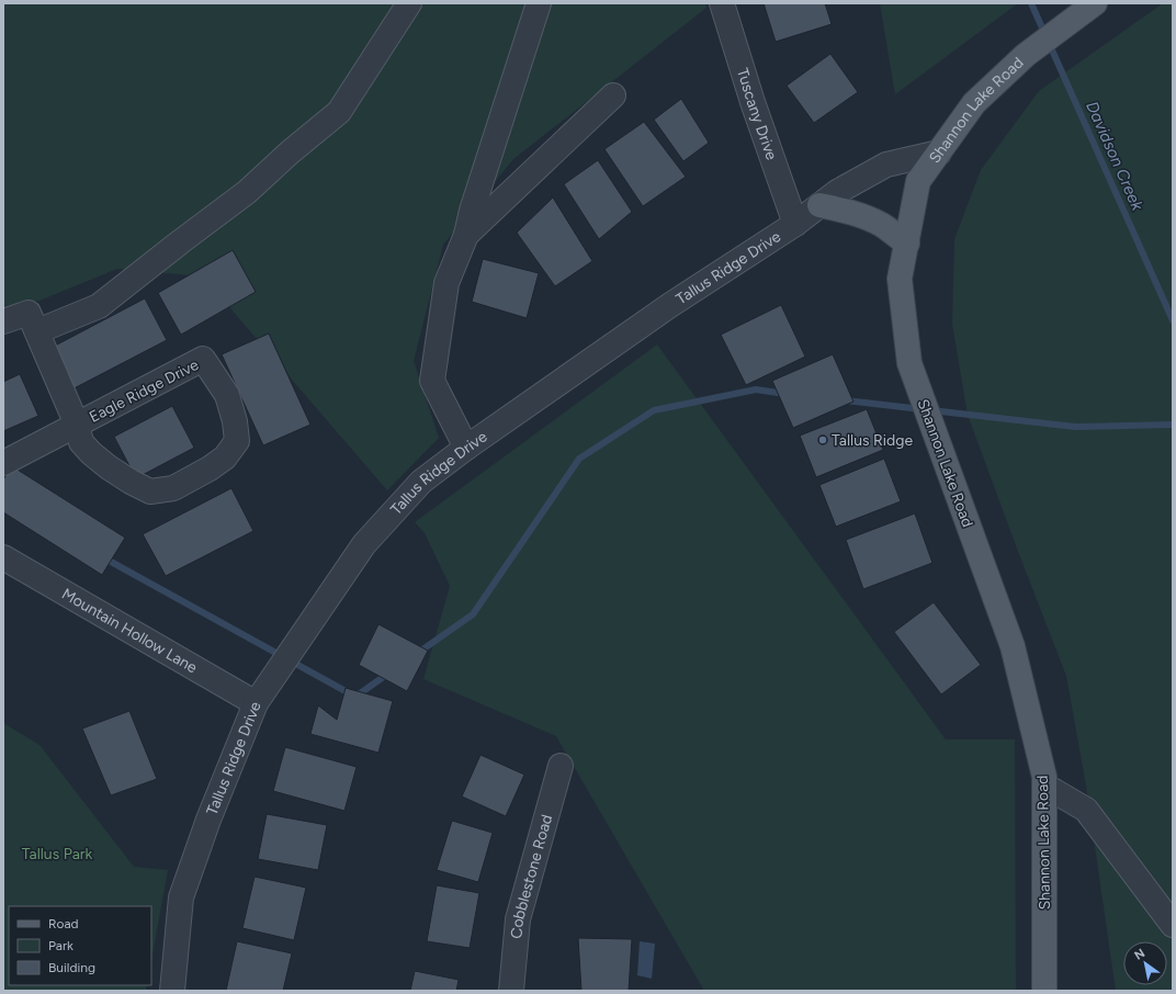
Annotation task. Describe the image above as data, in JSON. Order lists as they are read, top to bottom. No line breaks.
{"streets":{"main road":["Shannon Lake Road"],"street":["Tuscany Drive","Tallus Ridge Drive","Eagle Ridge Drive","Mountain Hollow Lane","Cobblestone Road"]},"crossings":[["Shannon Lake Road","Tallus Ridge Drive"],["Tuscany Drive","Tallus Ridge Drive"],["Tallus Ridge Drive","Mountain Hollow Lane"]],"water":["Davidson Creek"],"parks":["Tallus Park"],"places":["Tallus Ridge"],"legend":["Road","Park","Building"],"north":"top left"}
